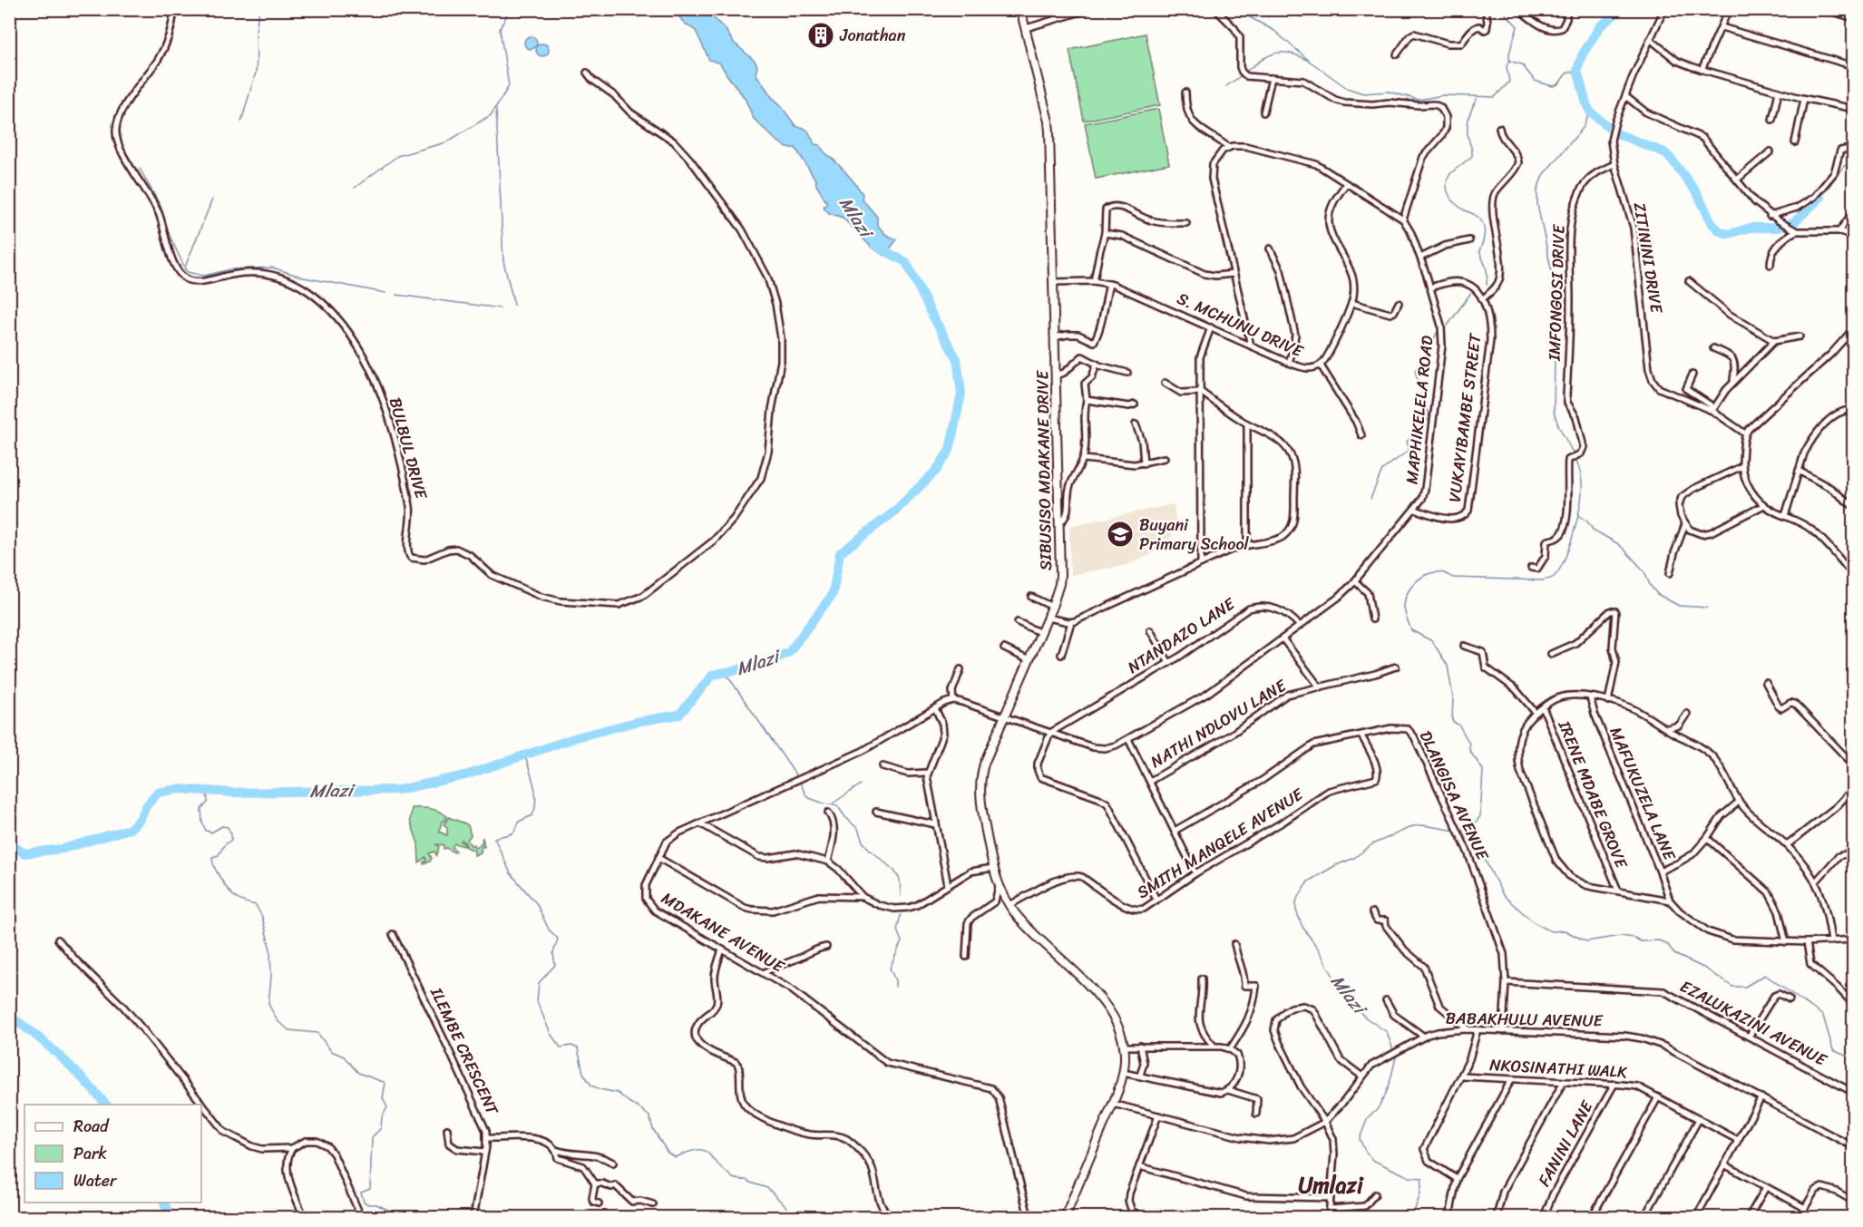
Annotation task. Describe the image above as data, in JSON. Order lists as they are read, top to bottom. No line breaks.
{"streets":{"street":["ZITININI DRIVE","IMFONGOSI DRIVE","S. MCHUNU DRIVE","MAPHIKELELA ROAD","VUKAYIBAMBE STREET","BULBUL DRIVE","SIBUSISO MDAKANE DRIVE","NTANDAZO LANE","NATHI NDLOVU LANE","MAFUKUZELA LANE","IRENE MDABE GROVE","DLANGISA AVENUE","SMITH MANQELE AVENUE","MDAKANE AVENUE","BABAKHULU AVENUE","EZALUKAZINI AVENUE","ILEMBE CRESCENT","NKOSINATHI WALK","FANINI LANE"]},"crossings":[["ZITININI DRIVE","IMFONGOSI DRIVE"],["S. MCHUNU DRIVE","SIBUSISO MDAKANE DRIVE"],["MAPHIKELELA ROAD","VUKAYIBAMBE STREET"],["MAPHIKELELA ROAD","SIBUSISO MDAKANE DRIVE"],["MAPHIKELELA ROAD","NTANDAZO LANE"],["SIBUSISO MDAKANE DRIVE","SMITH MANQELE AVENUE"],["SIBUSISO MDAKANE DRIVE","BABAKHULU AVENUE"],["DLANGISA AVENUE","SMITH MANQELE AVENUE"],["DLANGISA AVENUE","BABAKHULU AVENUE"],["DLANGISA AVENUE","EZALUKAZINI AVENUE"],["NKOSINATHI WALK","FANINI LANE"]],"districts":["Umlazi"],"water":["Mlazi"],"places":{"building":["Jonathan"],"school or university":["Buyani Primary School"]},"legend":["Road","Park","Water"]}
